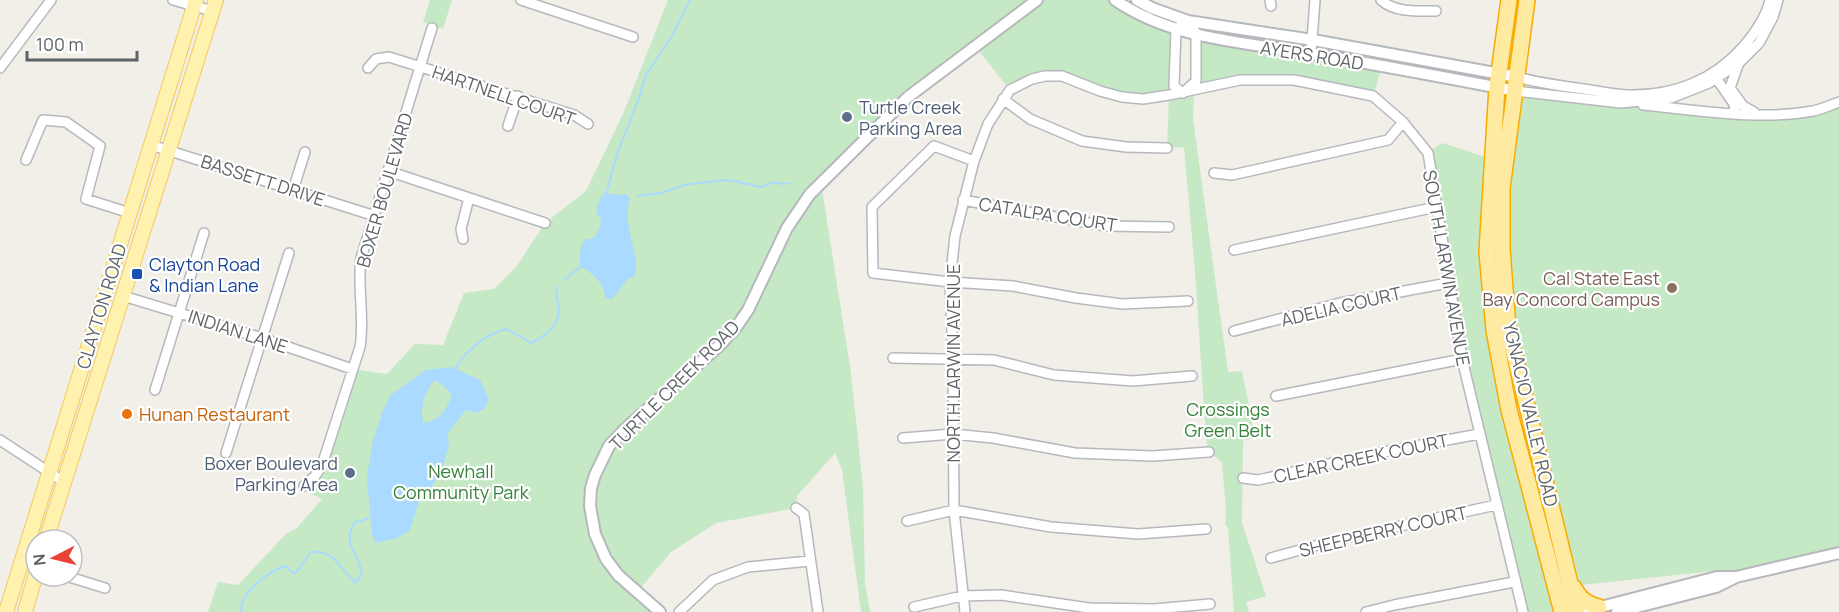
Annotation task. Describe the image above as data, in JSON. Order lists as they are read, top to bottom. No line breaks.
{"streets":{"highway":["YGNACIO VALLEY ROAD"],"main road":["CLAYTON ROAD"],"street":["AYERS ROAD","HARTNELL COURT","BASSETT DRIVE","BOXER BOULEVARD","CATALPA COURT","SOUTH LARWIN AVENUE","ADELIA COURT","INDIAN LANE","NORTH LARWIN AVENUE","TURTLE CREEK ROAD","CLEAR CREEK COURT","SHEEPBERRY COURT"]},"crossings":[["AYERS ROAD","YGNACIO VALLEY ROAD"],["HARTNELL COURT","BOXER BOULEVARD"],["BASSETT DRIVE","BOXER BOULEVARD"],["BASSETT DRIVE","CLAYTON ROAD"],["BOXER BOULEVARD","INDIAN LANE"],["CATALPA COURT","NORTH LARWIN AVENUE"],["SOUTH LARWIN AVENUE","ADELIA COURT"],["SOUTH LARWIN AVENUE","NORTH LARWIN AVENUE"],["SOUTH LARWIN AVENUE","CLEAR CREEK COURT"],["SOUTH LARWIN AVENUE","SHEEPBERRY COURT"],["CLAYTON ROAD","INDIAN LANE"]],"parks":["Crossings Green Belt","Newhall Community Park"],"places":{"other":["Turtle Creek Parking Area","Cal State East Bay Concord Campus","Hunan Restaurant","Boxer Boulevard Parking Area"],"transit":["Clayton Road & Indian Lane"]},"scale_bar":"100 m","north":"left"}
